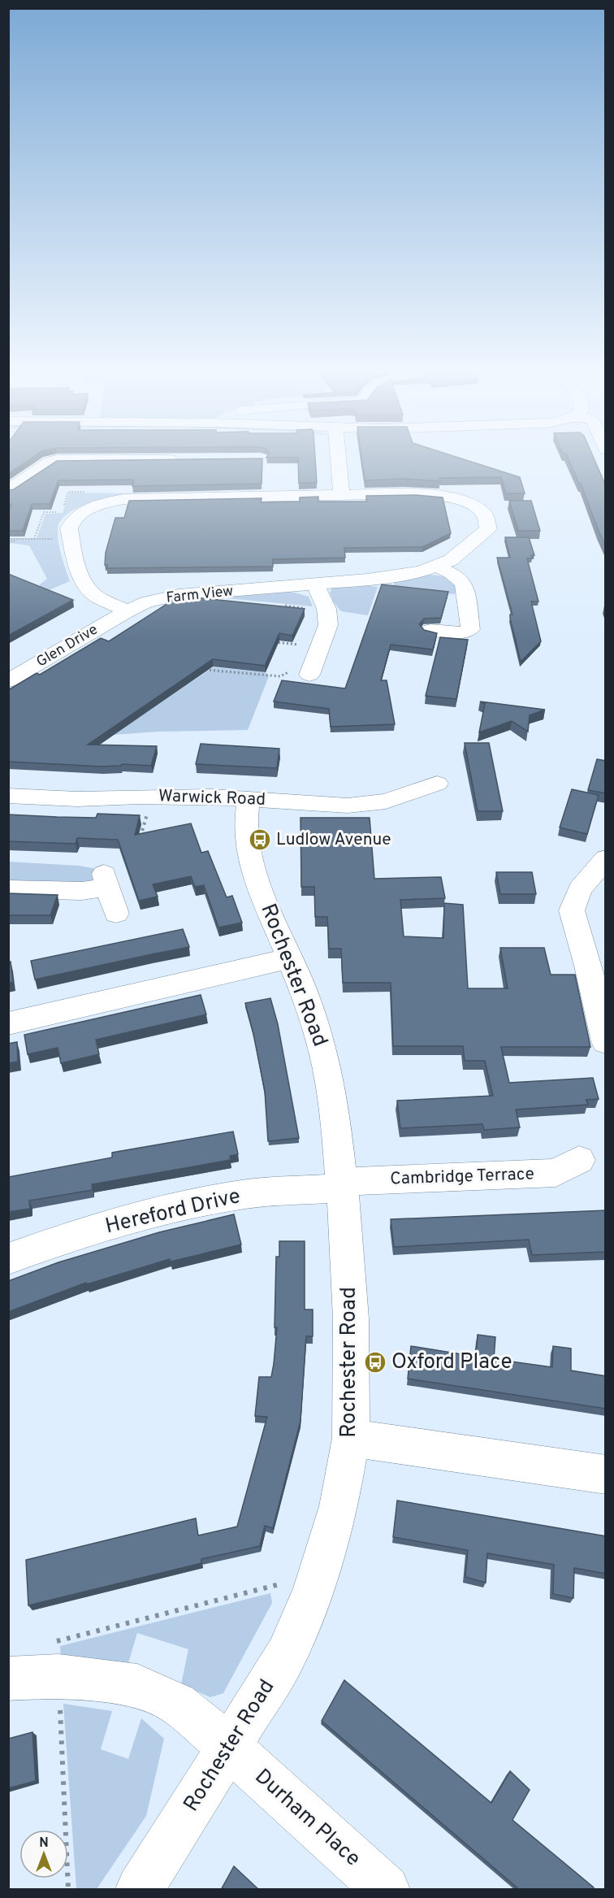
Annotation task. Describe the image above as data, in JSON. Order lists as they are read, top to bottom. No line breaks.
{"streets":{"street":["Farm View","Glen Drive","Warwick Road","Rochester Road","Cambridge Terrace","Hereford Drive","Durham Place"]},"crossings":[["Farm View","Glen Drive"],["Warwick Road","Rochester Road"],["Rochester Road","Cambridge Terrace"],["Rochester Road","Hereford Drive"],["Rochester Road","Durham Place"],["Cambridge Terrace","Hereford Drive"]],"places":{"bus stop":["Ludlow Avenue","Oxford Place"]},"north":"top"}
